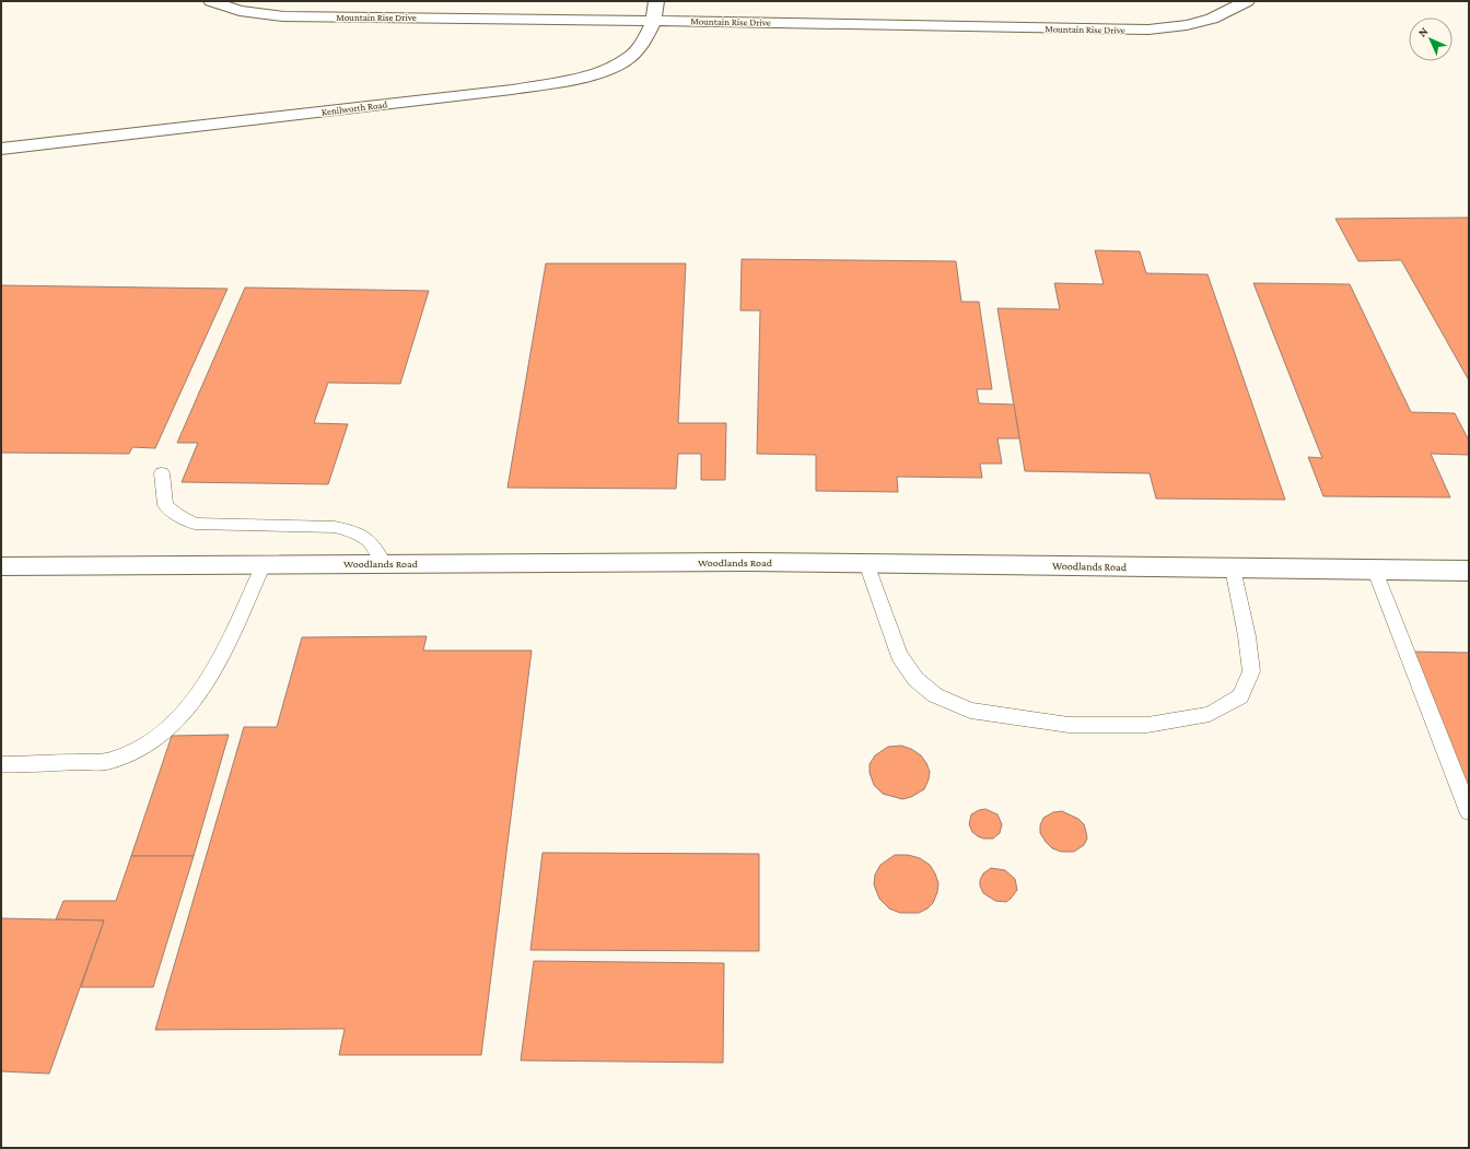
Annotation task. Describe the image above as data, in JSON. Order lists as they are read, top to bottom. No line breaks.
{"streets":{"street":["Mountain Rise Drive","Kenilworth Road","Woodlands Road"]},"crossings":[["Mountain Rise Drive","Kenilworth Road"]],"north":"top left"}
